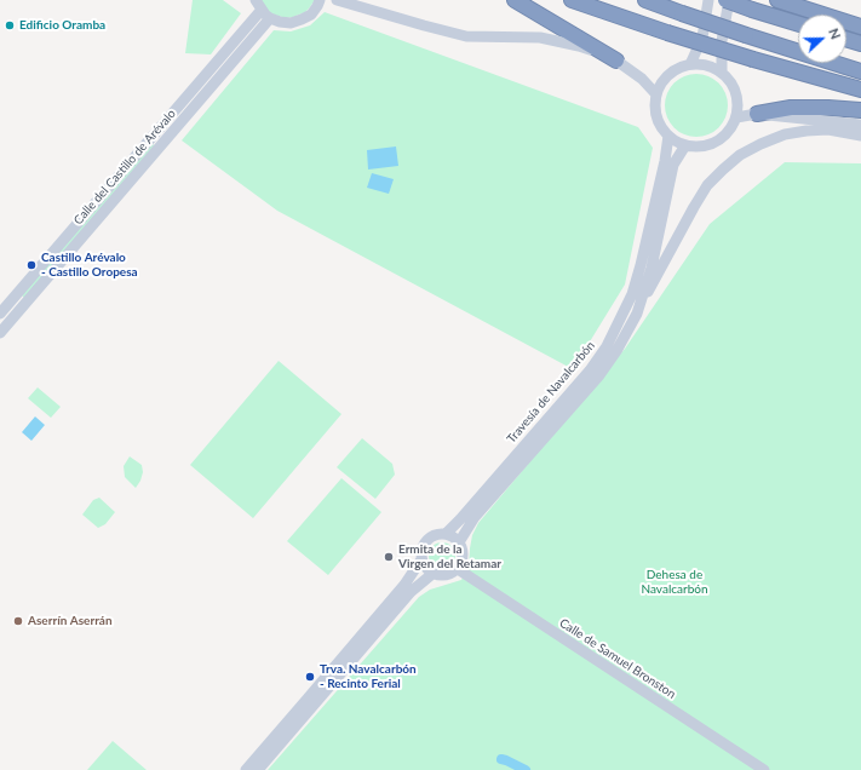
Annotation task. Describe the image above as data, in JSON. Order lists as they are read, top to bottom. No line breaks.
{"streets":{"street":["Calle del Castillo de Arévalo","Travesía de Navalcarbón","Calle de Samuel Bronston"]},"crossings":[["Travesía de Navalcarbón","Calle de Samuel Bronston"]],"parks":["Dehesa de Navalcarbón"],"places":["Edificio Oramba","Castillo Arévalo - Castillo Oropesa","Ermita de la Virgen del Retamar","Aserrín Aserrán","Trva. Navalcarbón - Recinto Ferial"],"north":"right"}
